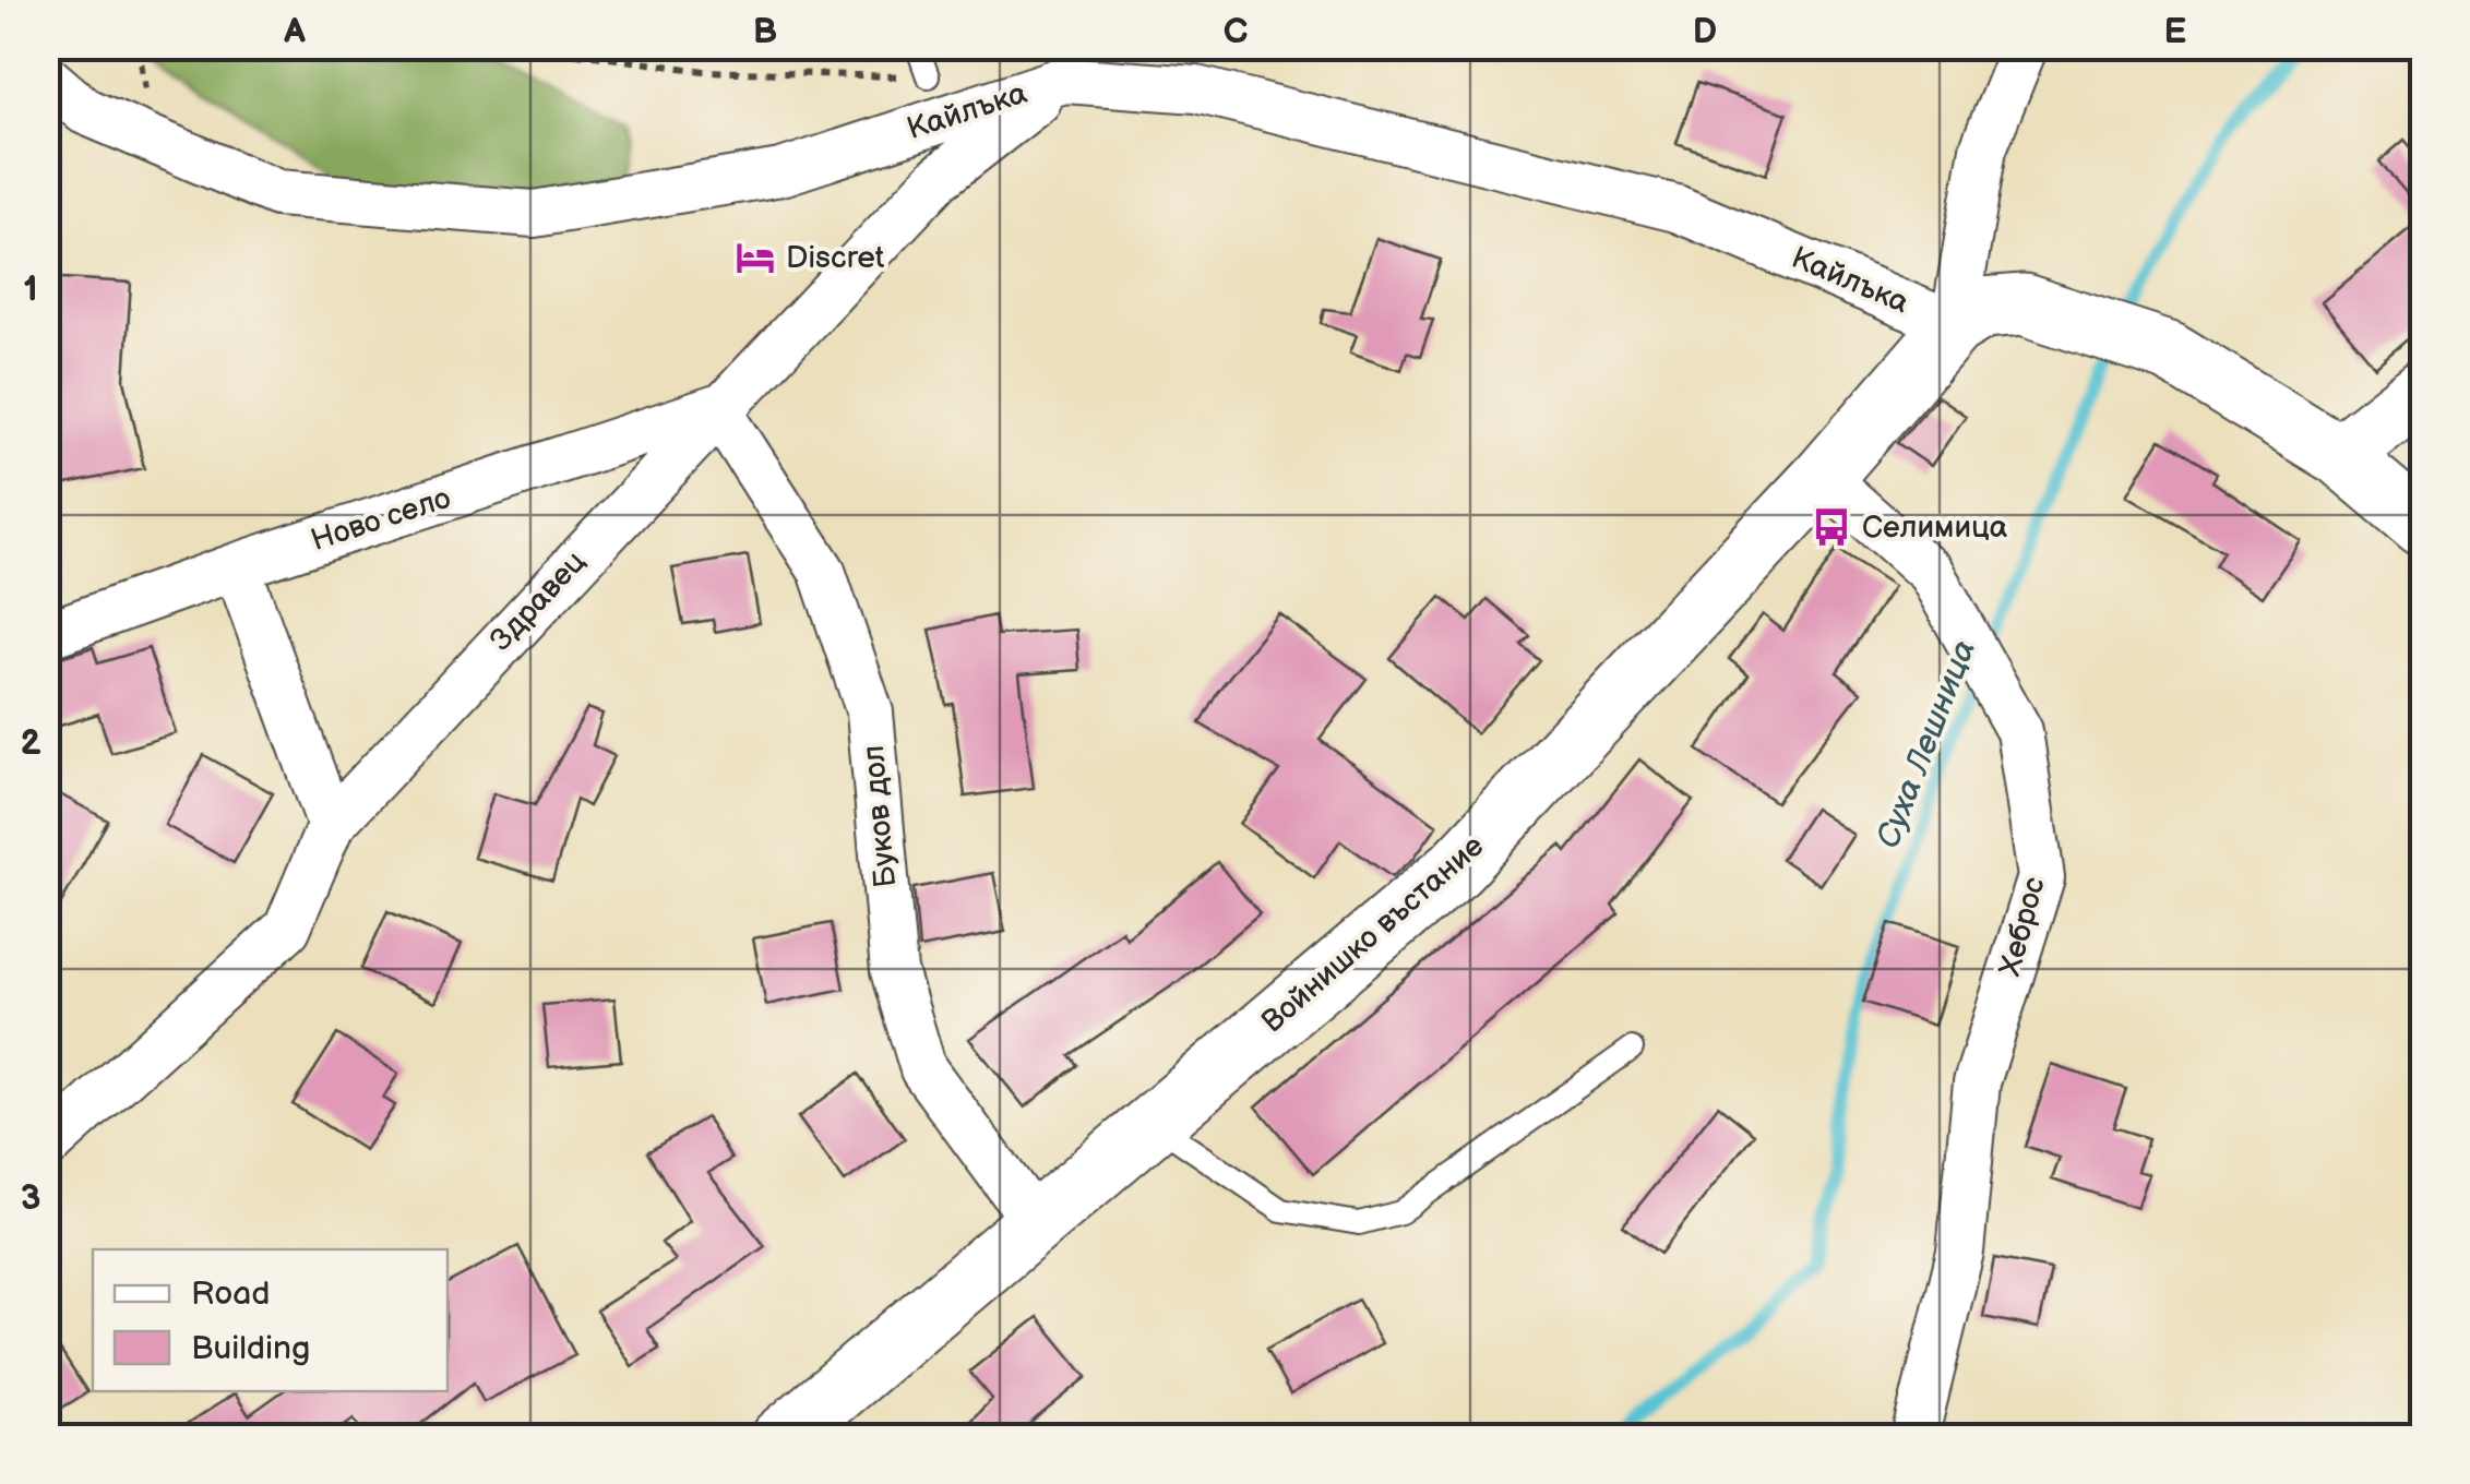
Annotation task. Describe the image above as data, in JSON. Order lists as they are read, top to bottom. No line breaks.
{"streets":{"street":["Кайлъка","Ново село","Здравец","Буков дол","Хеброс","Войнишко въстание"]},"crossings":[["Кайлъка","Здравец"],["Кайлъка","Войнишко въстание"],["Ново село","Здравец"],["Ново село","Буков дол"],["Здравец","Буков дол"],["Буков дол","Войнишко въстание"],["Хеброс","Войнишко въстание"]],"water":["Суха Лешница"],"places":{"hotel":["Discret"],"bus stop":["Селимица"]},"legend":["Road","Building"],"grid":{"columns":["A","B","C","D","E"],"rows":["1","2","3"]}}
